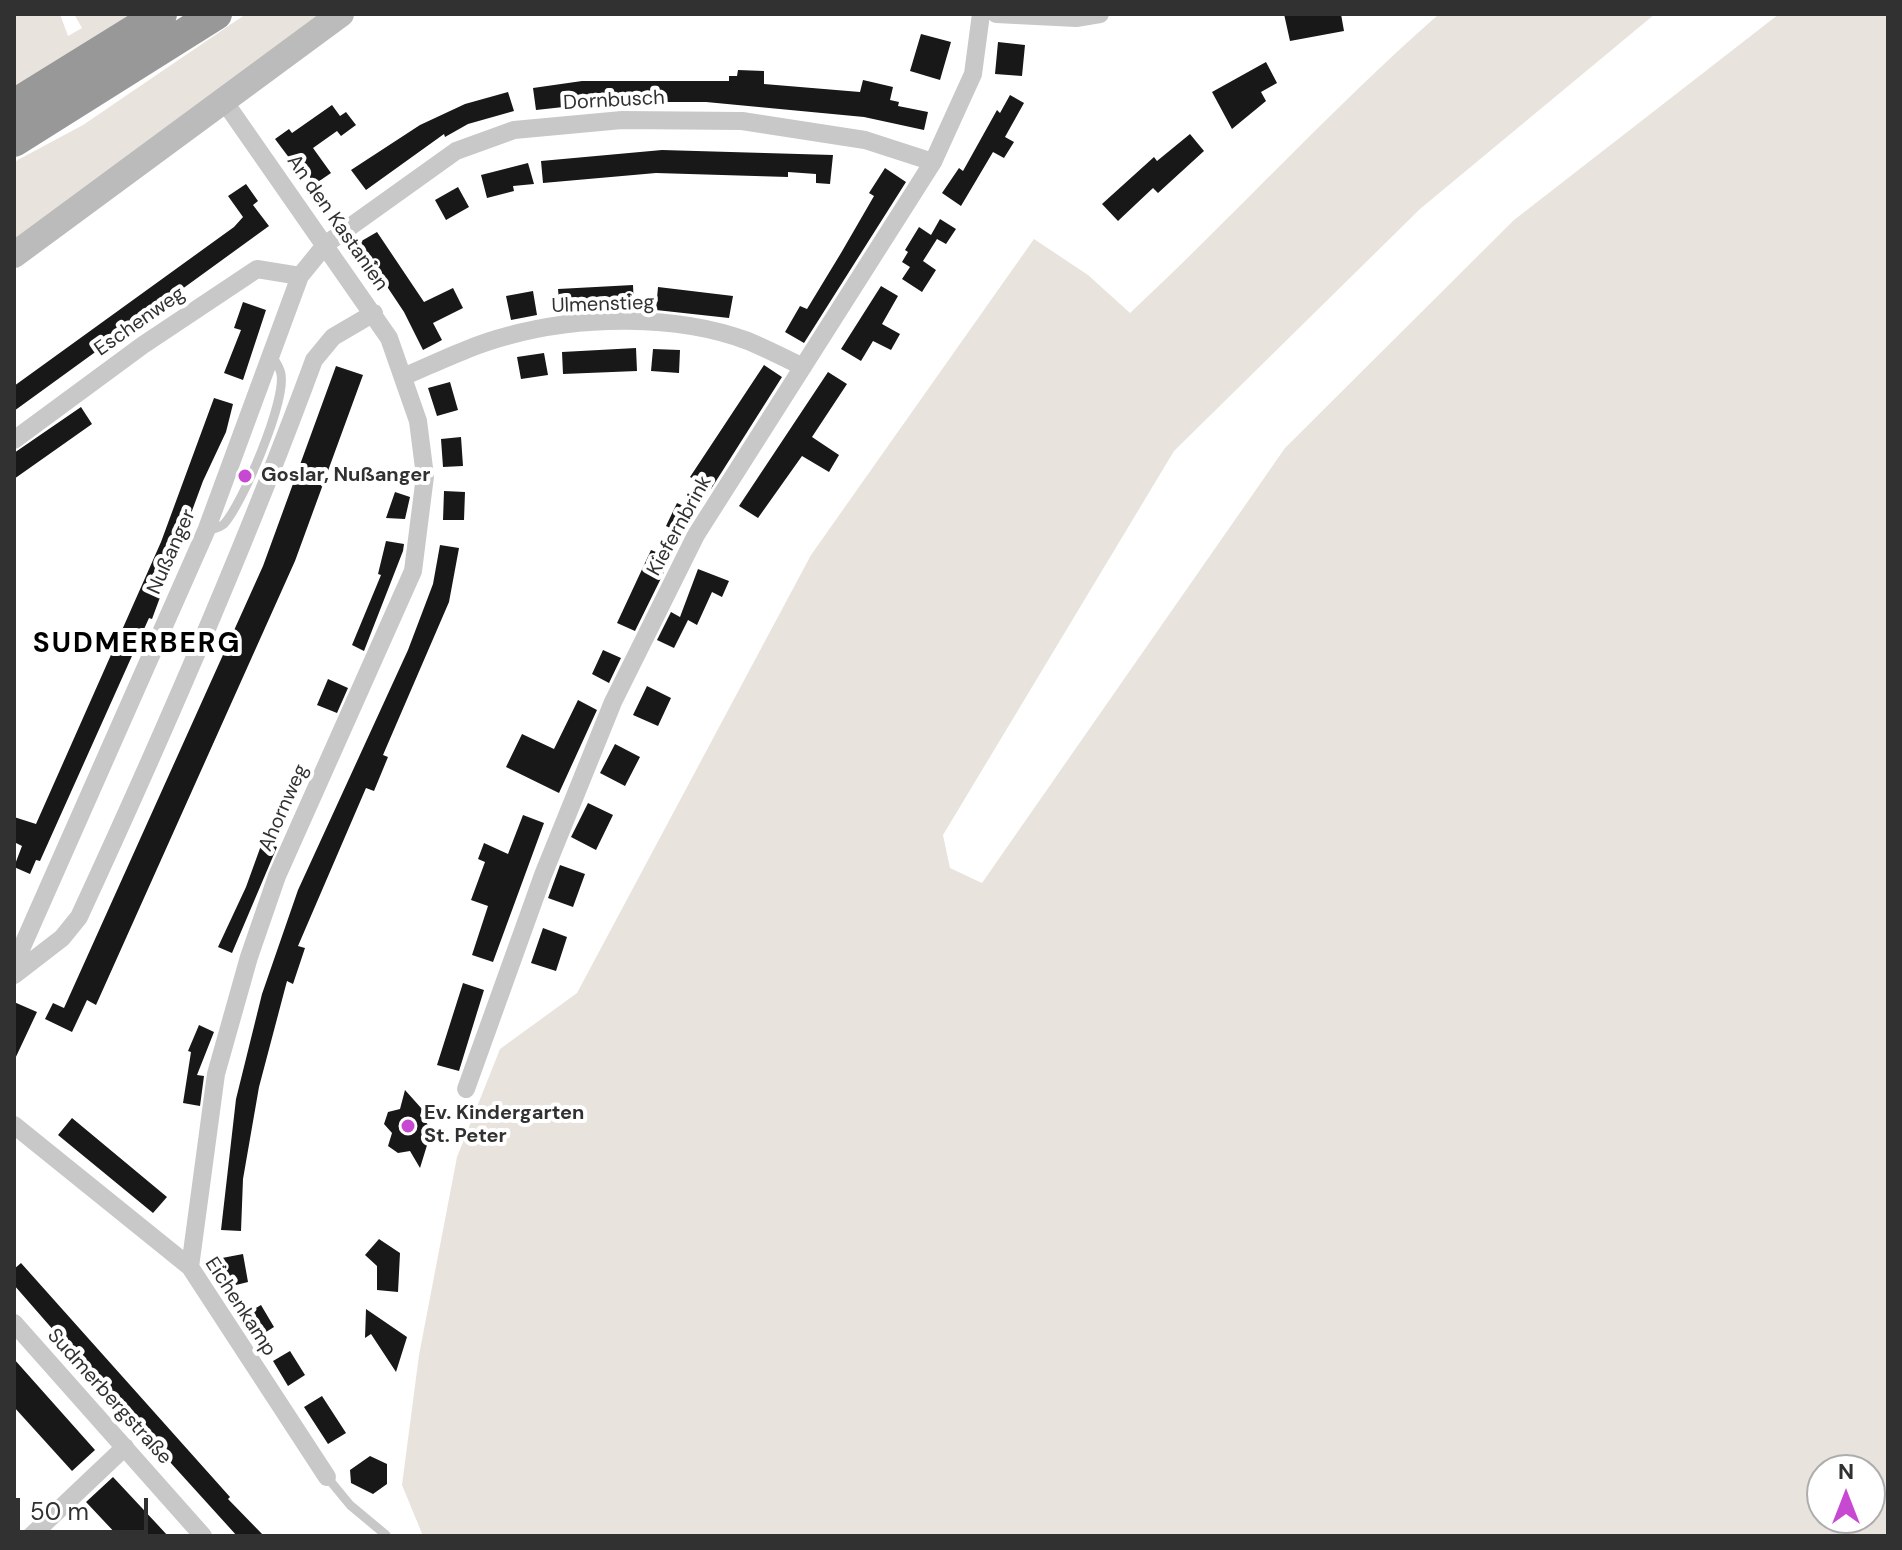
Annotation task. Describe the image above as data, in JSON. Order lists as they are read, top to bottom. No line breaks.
{"streets":{"street":["Dornbusch","An den Kastanien","Ulmenstieg","Eschenweg","Kiefernbrink","Nußanger","Ahornweg","Eichenkamp","Sudmerbergstraße"]},"crossings":[["Dornbusch","An den Kastanien"],["Dornbusch","Kiefernbrink"],["Dornbusch","Nußanger"],["An den Kastanien","Ulmenstieg"],["An den Kastanien","Nußanger"],["An den Kastanien","Ahornweg"],["Ulmenstieg","Kiefernbrink"],["Ulmenstieg","Ahornweg"],["Eschenweg","Nußanger"],["Ahornweg","Eichenkamp"]],"districts":["SUDMERBERG"],"places":["Goslar, Nußanger","Ev. Kindergarten St. Peter"],"scale_bar":"50 m","north":"top"}
